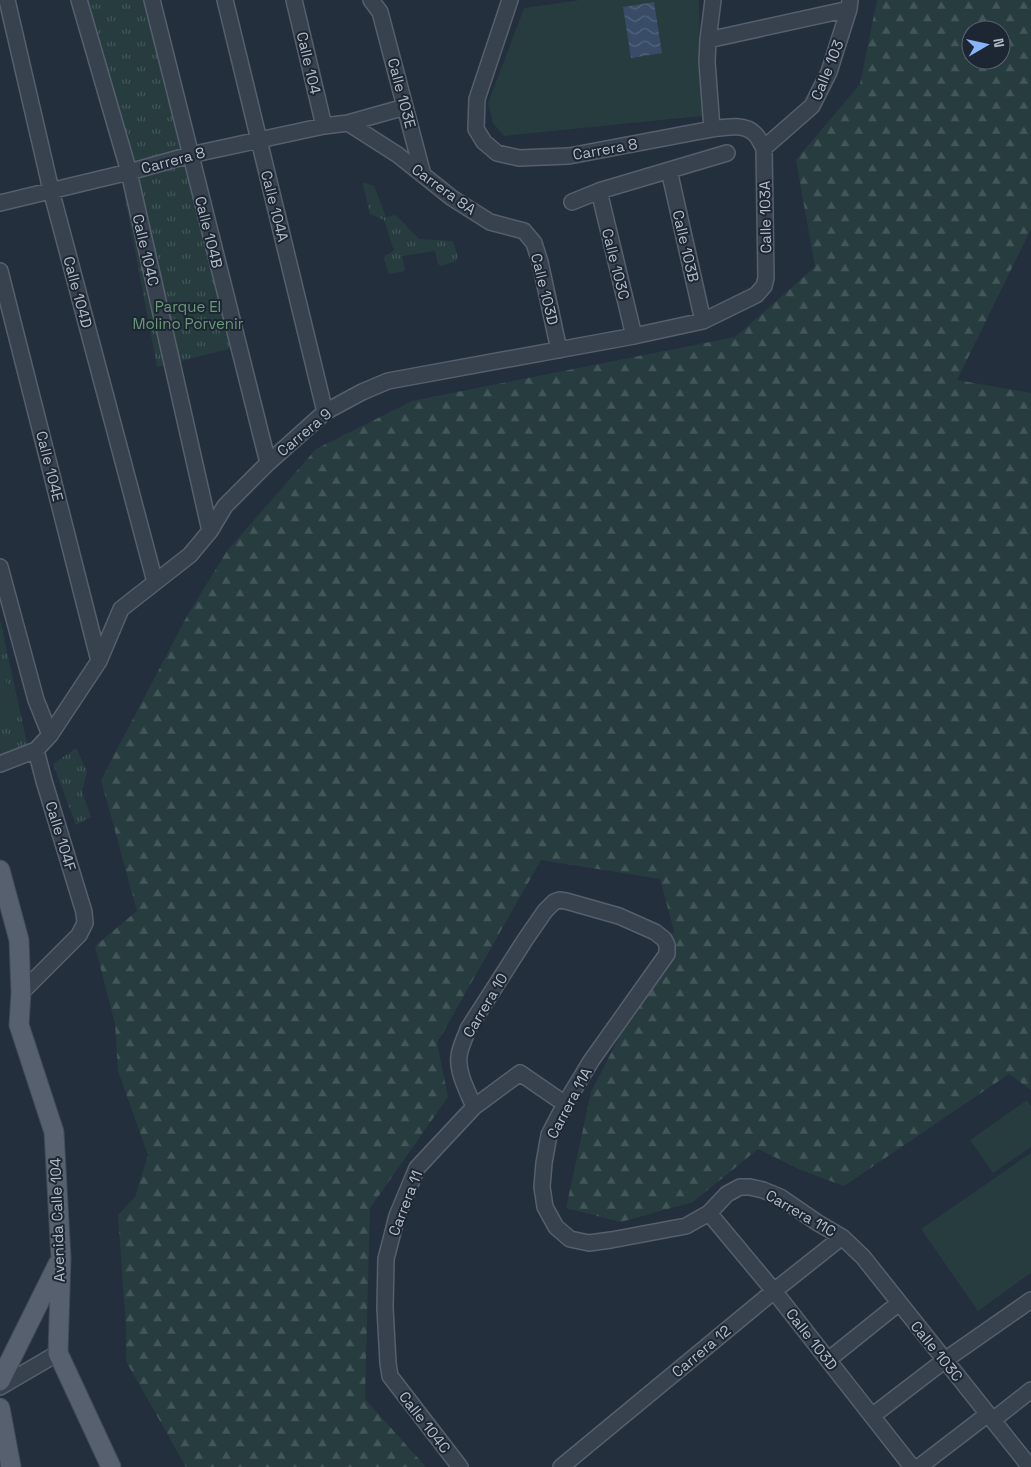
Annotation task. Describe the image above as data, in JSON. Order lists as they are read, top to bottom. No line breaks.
{"streets":{"main road":["Avenida Calle 104"],"street":["Calle 104","Calle 103","Calle 103E","Carrera 8","Carrera 8A","Calle 104A","Calle 103A","Calle 104B","Calle 103B","Calle 104C","Calle 103C","Calle 103D","Calle 104D","Carrera 9","Calle 104E","Calle 104F","Carrera 10","Carrera 11A","Carrera 11","Carrera 11C","Carrera 12"]},"crossings":[["Calle 104","Carrera 8"],["Calle 103","Carrera 8"],["Calle 103","Calle 103A"],["Calle 103E","Carrera 8"],["Calle 103E","Carrera 8A"],["Carrera 8","Carrera 8A"],["Carrera 8","Calle 104A"],["Carrera 8","Calle 103A"],["Carrera 8","Calle 104B"],["Carrera 8","Calle 104C"],["Carrera 8","Calle 104D"],["Carrera 8A","Calle 103D"],["Calle 104A","Carrera 9"],["Calle 103A","Carrera 9"],["Calle 104B","Carrera 9"],["Calle 103B","Carrera 9"],["Calle 104C","Carrera 9"],["Calle 104C","Carrera 11"],["Calle 103C","Carrera 9"],["Calle 103C","Carrera 11C"],["Calle 103C","Carrera 12"],["Calle 103D","Carrera 9"],["Calle 103D","Carrera 11A"],["Calle 103D","Carrera 11C"],["Calle 103D","Carrera 12"],["Calle 104D","Carrera 9"],["Carrera 9","Calle 104E"],["Carrera 9","Calle 104F"],["Calle 104F","Avenida Calle 104"],["Carrera 10","Carrera 11A"],["Carrera 10","Carrera 11"],["Carrera 11A","Carrera 11"],["Carrera 11A","Carrera 11C"],["Carrera 11C","Carrera 12"]],"parks":["Parque El Molino Porvenir"],"north":"right"}
